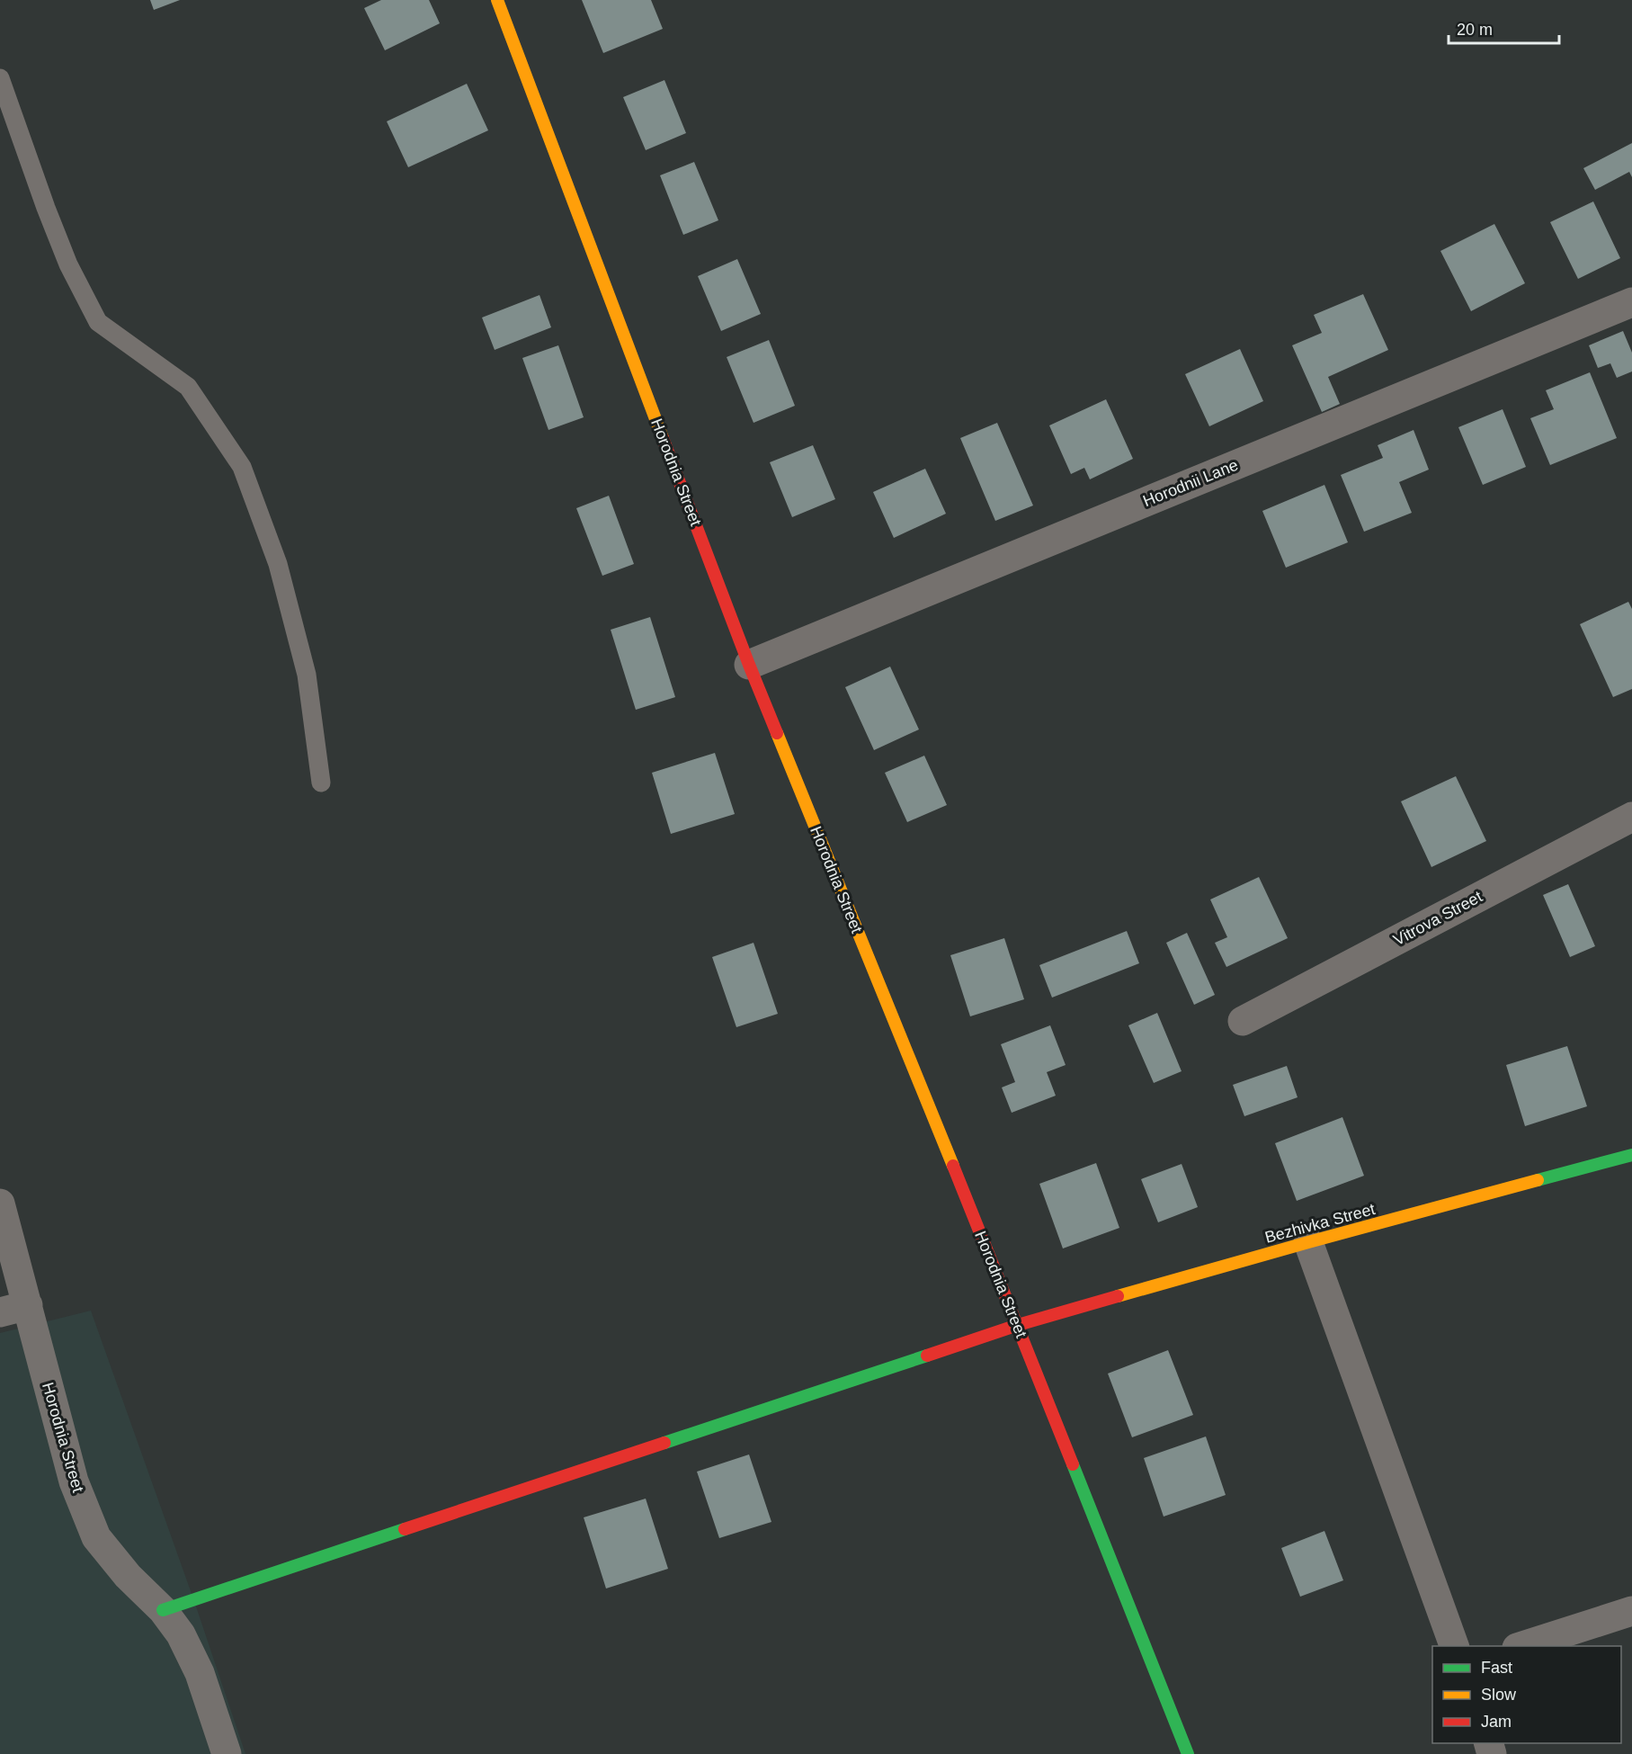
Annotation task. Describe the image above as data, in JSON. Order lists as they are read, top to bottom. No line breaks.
{"streets":{"street":["Horodnia Street","Horodnii Lane","Vitrova Street","Bezhivka Street"]},"crossings":[["Horodnia Street","Horodnii Lane"],["Horodnia Street","Bezhivka Street"]],"legend":["Fast","Slow","Jam"],"scale_bar":"20 m"}
